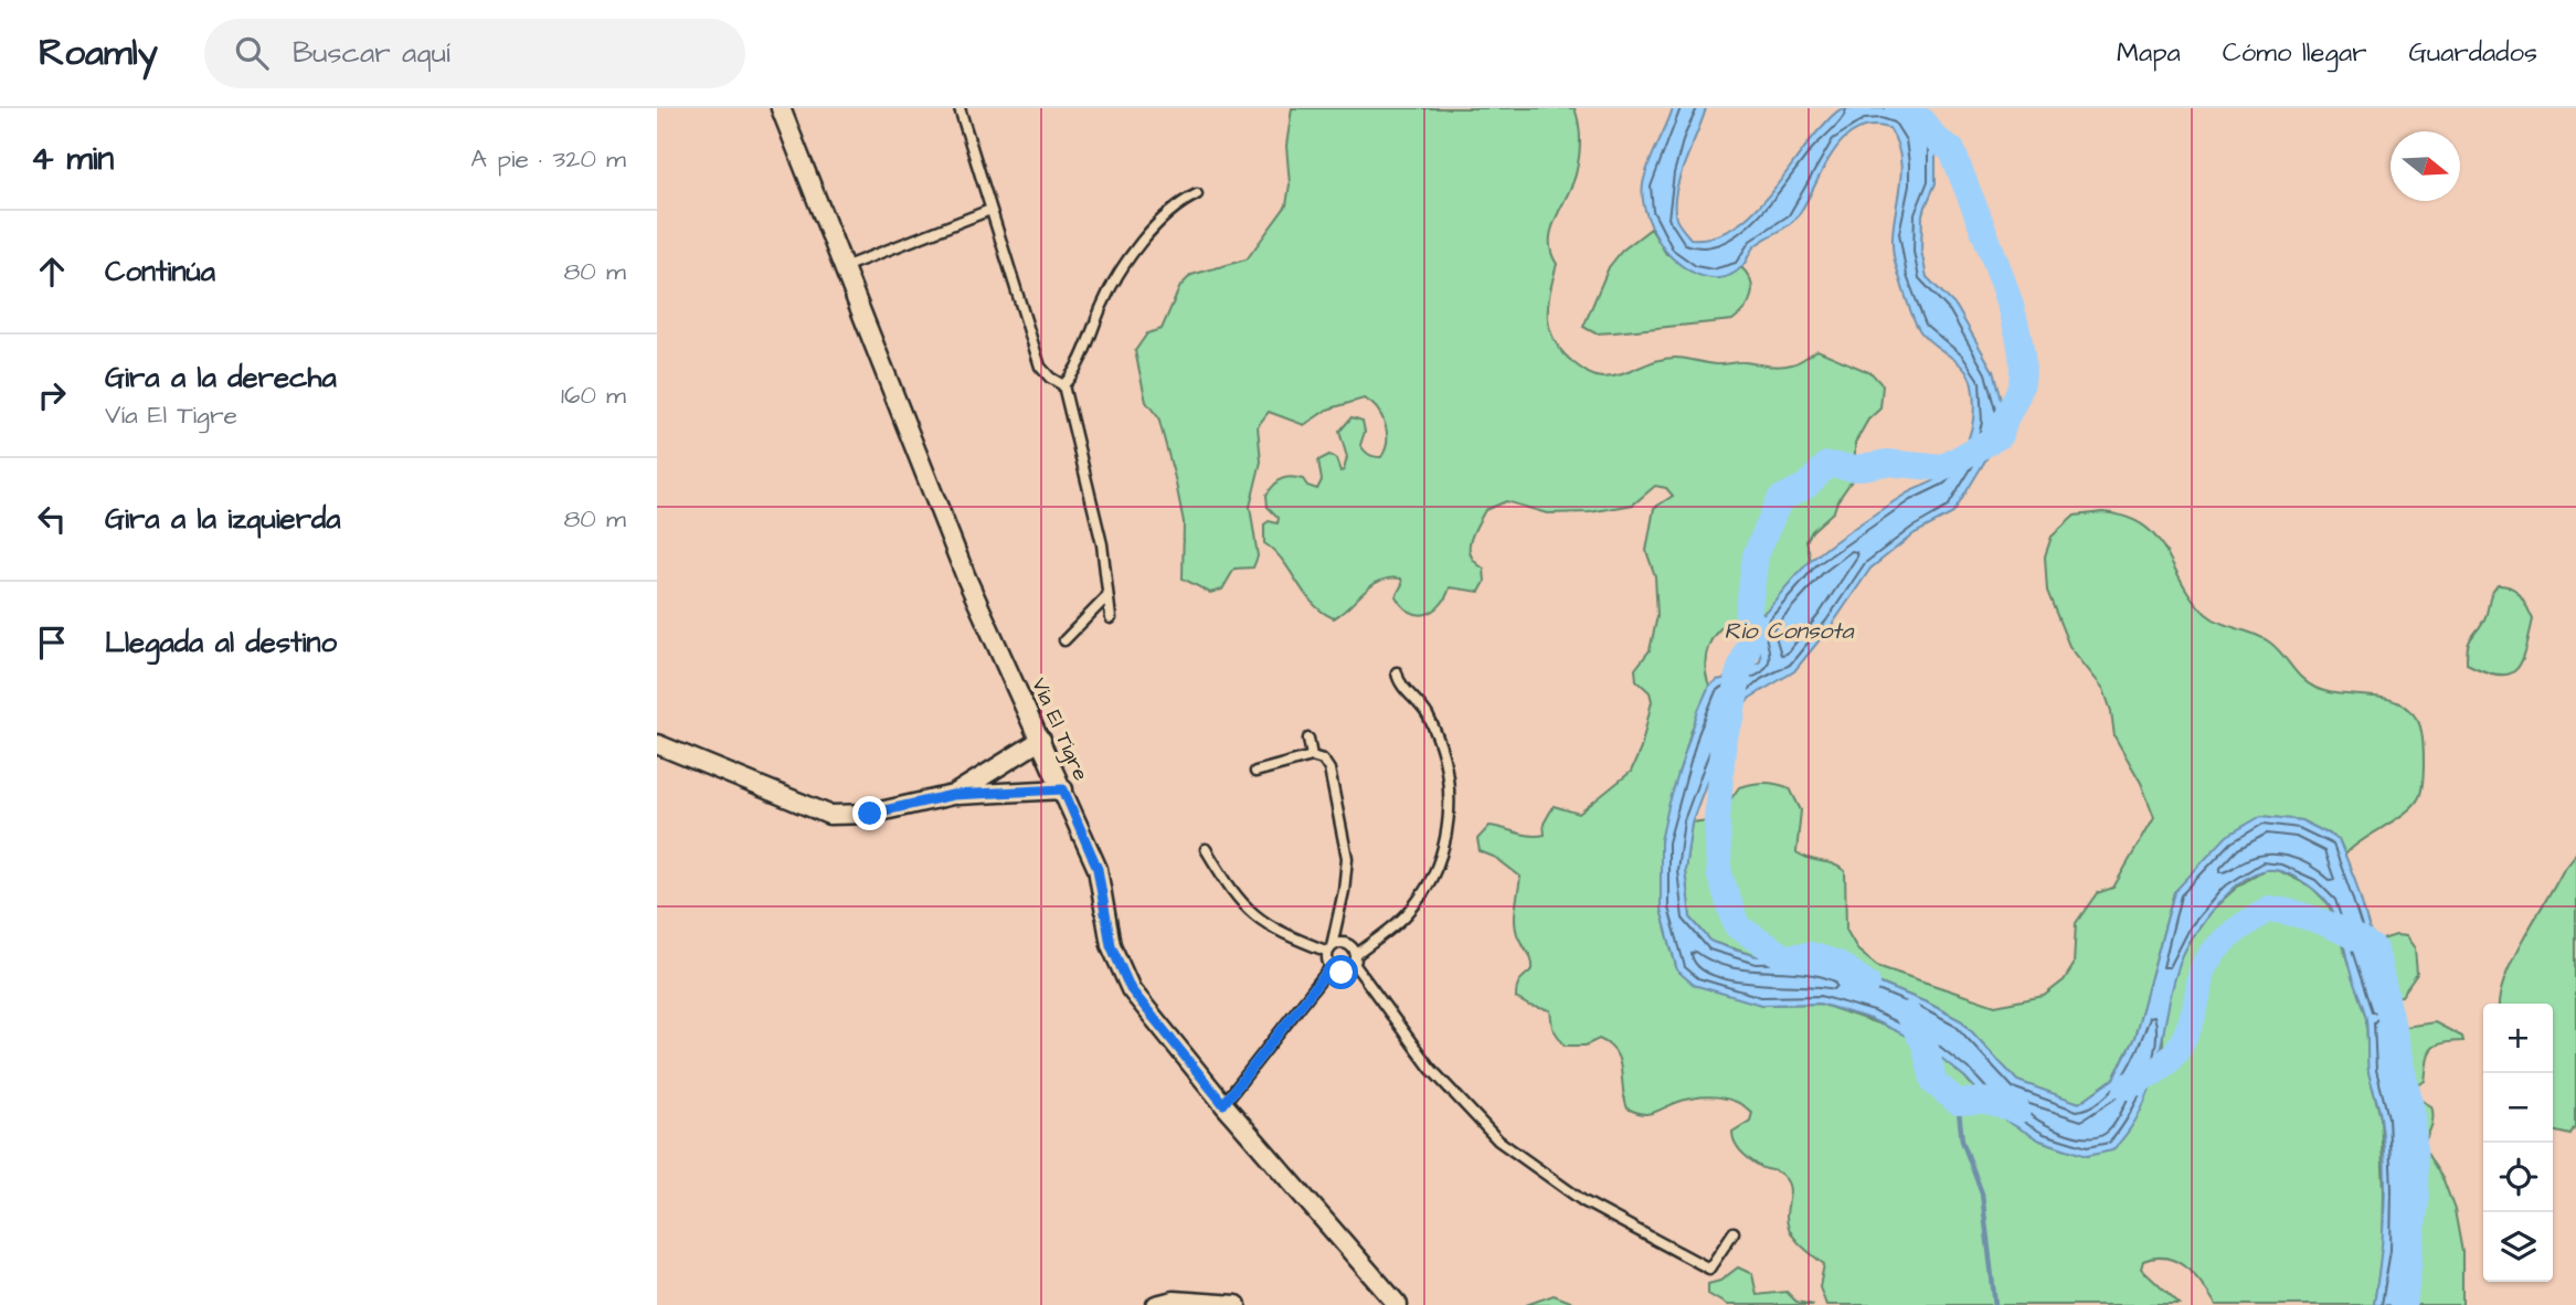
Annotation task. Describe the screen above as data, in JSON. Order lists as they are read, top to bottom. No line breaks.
{"streets":{"street":["Vía El Tigre"]},"water":["Rio Consota"],"north":"right","page":{"header":"Roamly","search":"Buscar aquí","nav":["Mapa","Cómo llegar","Guardados"],"heading":["4 min","A pie · 320 m"],"list":[["Continúa","80 m"],["Gira a la derecha","Vía El Tigre","160 m"],["Gira a la izquierda","80 m"],"Llegada al destino"],"map_buttons":["+","−"]}}
